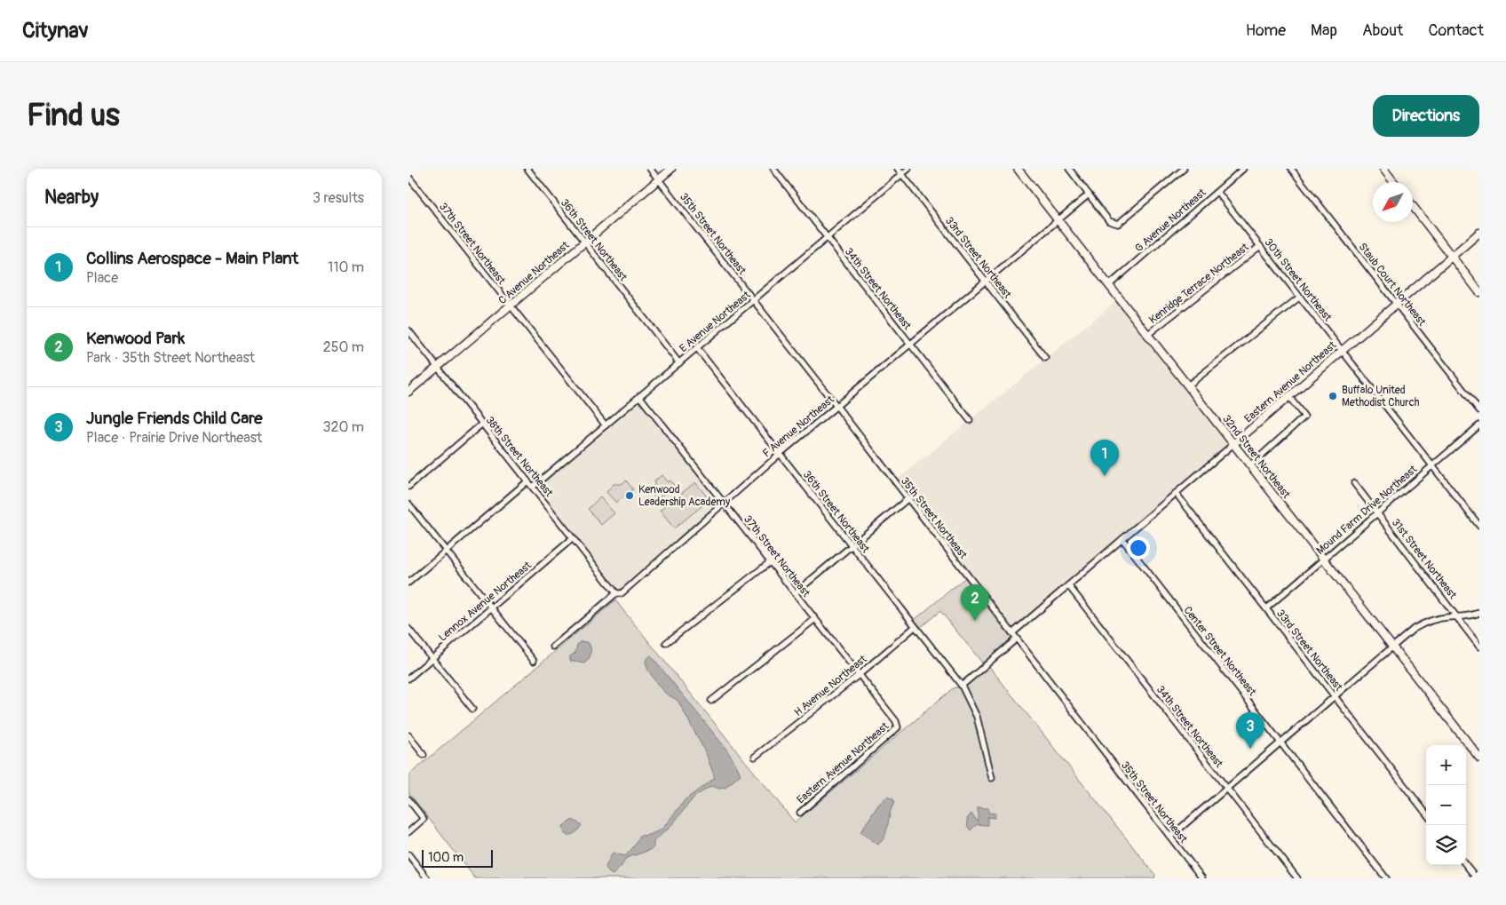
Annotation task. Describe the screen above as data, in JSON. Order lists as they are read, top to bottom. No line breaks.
{"streets":{"main road":["C Avenue Northeast","Eastern Avenue Northeast","32nd Street Northeast"],"street":["G Avenue Northeast","35th Street Northeast","36th Street Northeast","37th Street Northeast","33rd Street Northeast","30th Street Northeast","Kenridge Terrace Northeast","Staub Court Northeast","34th Street Northeast","E Avenue Northeast","F Avenue Northeast","38th Street Northeast","Mound Farm Drive Northeast","31st Street Northeast","Lennox Avenue Northeast","Center Street Northeast","H Avenue Northeast"]},"crossings":[["G Avenue Northeast","30th Street Northeast"],["G Avenue Northeast","32nd Street Northeast"],["35th Street Northeast","C Avenue Northeast"],["35th Street Northeast","E Avenue Northeast"],["35th Street Northeast","Eastern Avenue Northeast"],["35th Street Northeast","F Avenue Northeast"],["36th Street Northeast","C Avenue Northeast"],["36th Street Northeast","E Avenue Northeast"],["36th Street Northeast","F Avenue Northeast"],["36th Street Northeast","H Avenue Northeast"],["37th Street Northeast","C Avenue Northeast"],["37th Street Northeast","E Avenue Northeast"],["37th Street Northeast","Eastern Avenue Northeast"],["37th Street Northeast","F Avenue Northeast"],["37th Street Northeast","H Avenue Northeast"],["33rd Street Northeast","E Avenue Northeast"],["33rd Street Northeast","Eastern Avenue Northeast"],["33rd Street Northeast","F Avenue Northeast"],["33rd Street Northeast","Mound Farm Drive Northeast"],["C Avenue Northeast","38th Street Northeast"],["30th Street Northeast","Kenridge Terrace Northeast"],["30th Street Northeast","Eastern Avenue Northeast"],["30th Street Northeast","Mound Farm Drive Northeast"],["Kenridge Terrace Northeast","32nd Street Northeast"],["Staub Court Northeast","Eastern Avenue Northeast"],["34th Street Northeast","E Avenue Northeast"],["34th Street Northeast","Eastern Avenue Northeast"],["34th Street Northeast","F Avenue Northeast"],["E Avenue Northeast","38th Street Northeast"],["Eastern Avenue Northeast","32nd Street Northeast"],["Eastern Avenue Northeast","Center Street Northeast"],["F Avenue Northeast","38th Street Northeast"],["F Avenue Northeast","32nd Street Northeast"],["38th Street Northeast","Lennox Avenue Northeast"],["32nd Street Northeast","Mound Farm Drive Northeast"],["Mound Farm Drive Northeast","31st Street Northeast"]],"places":["Buffalo United Methodist Church","Kenwood Leadership Academy"],"scale_bar":"100 m","north":"bottom left","page":{"header":"Citynav","nav":["Home","Map","About","Contact"],"buttons":"Directions","title":"Find us","heading":["Nearby","3 results"],"list":[{"mark":"1","name":"Collins Aerospace - Main Plant","note":"Place","value":"110 m"},{"mark":"2","name":"Kenwood Park","note":"Park · 35th Street Northeast","value":"250 m"},{"mark":"3","name":"Jungle Friends Child Care","note":"Place · Prairie Drive Northeast","value":"320 m"}],"pins":["1","2","3"],"map_buttons":["+","−"],"scale":"100 m"}}
